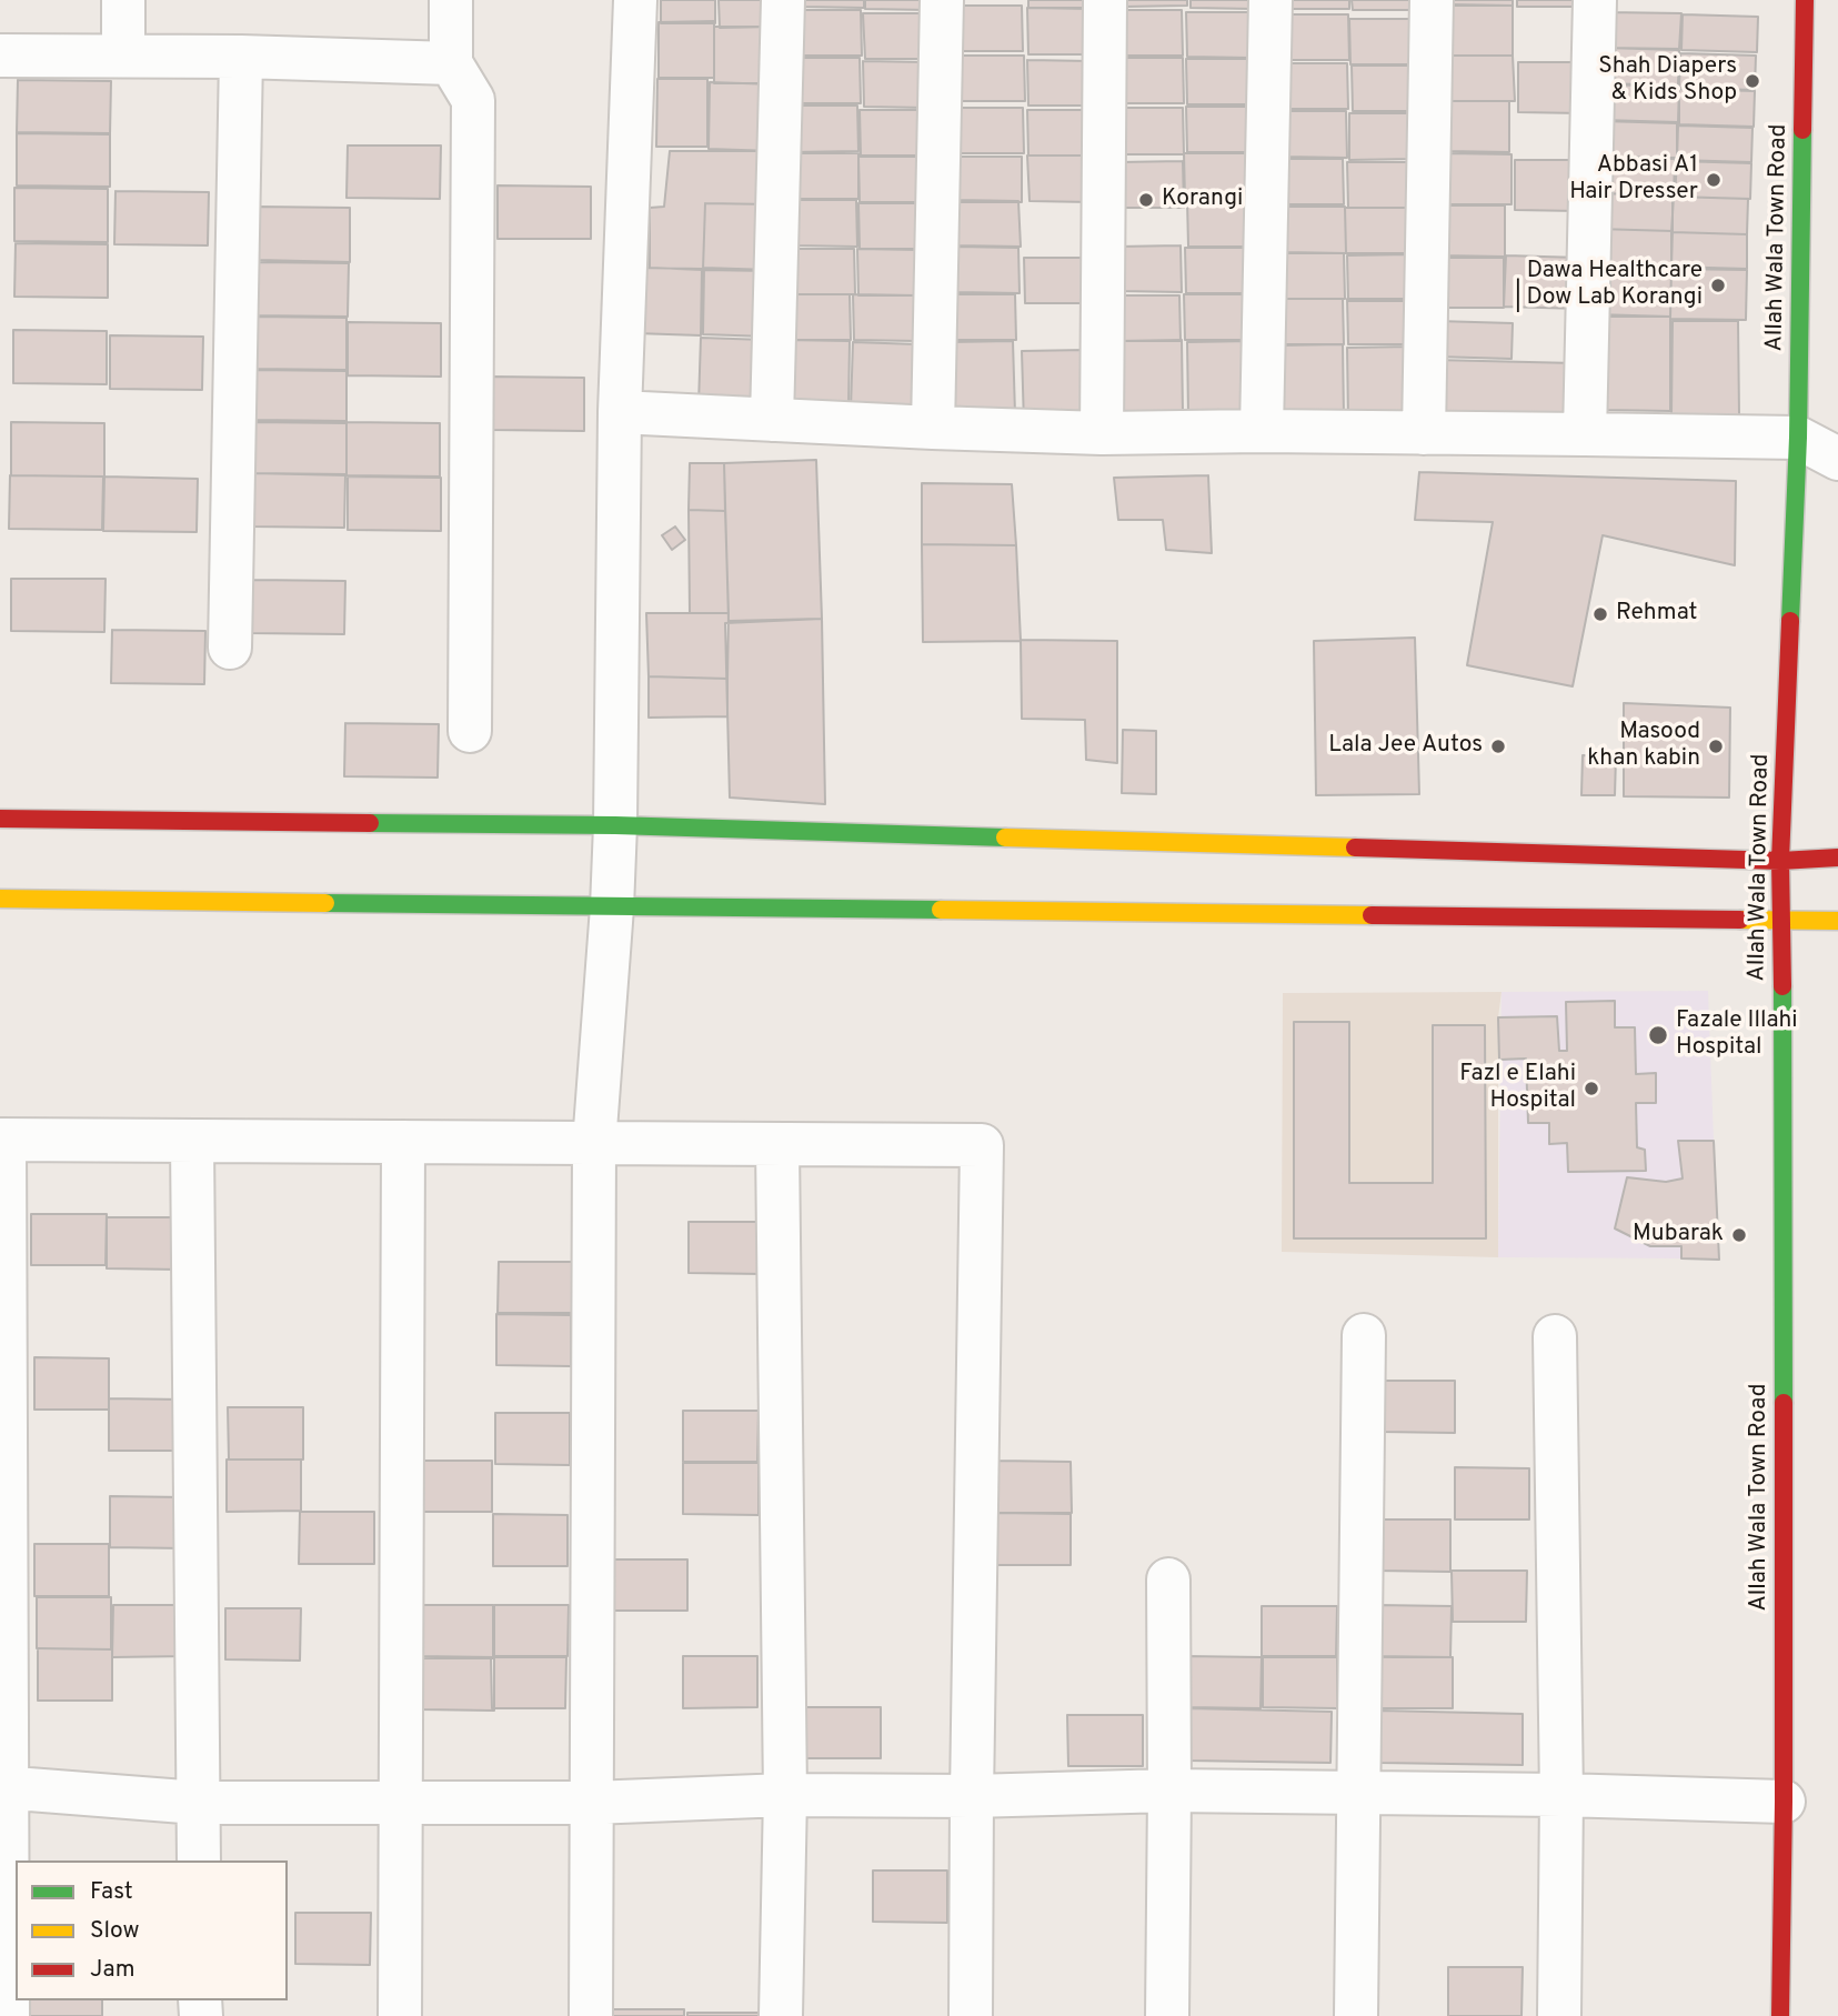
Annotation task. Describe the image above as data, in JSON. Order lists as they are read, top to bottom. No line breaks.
{"streets":{"street":["Allah Wala Town Road"]},"places":["Shah Diapers & Kids Shop","Abbasi A1 Hair Dresser","Korangi","Dawa Healthcare | Dow Lab Korangi","Rehmat","Lala Jee Autos","Masood khan kabin","Fazale Illahi Hospital","Fazl e Elahi Hospital","Mubarak"],"legend":["Fast","Slow","Jam"]}
